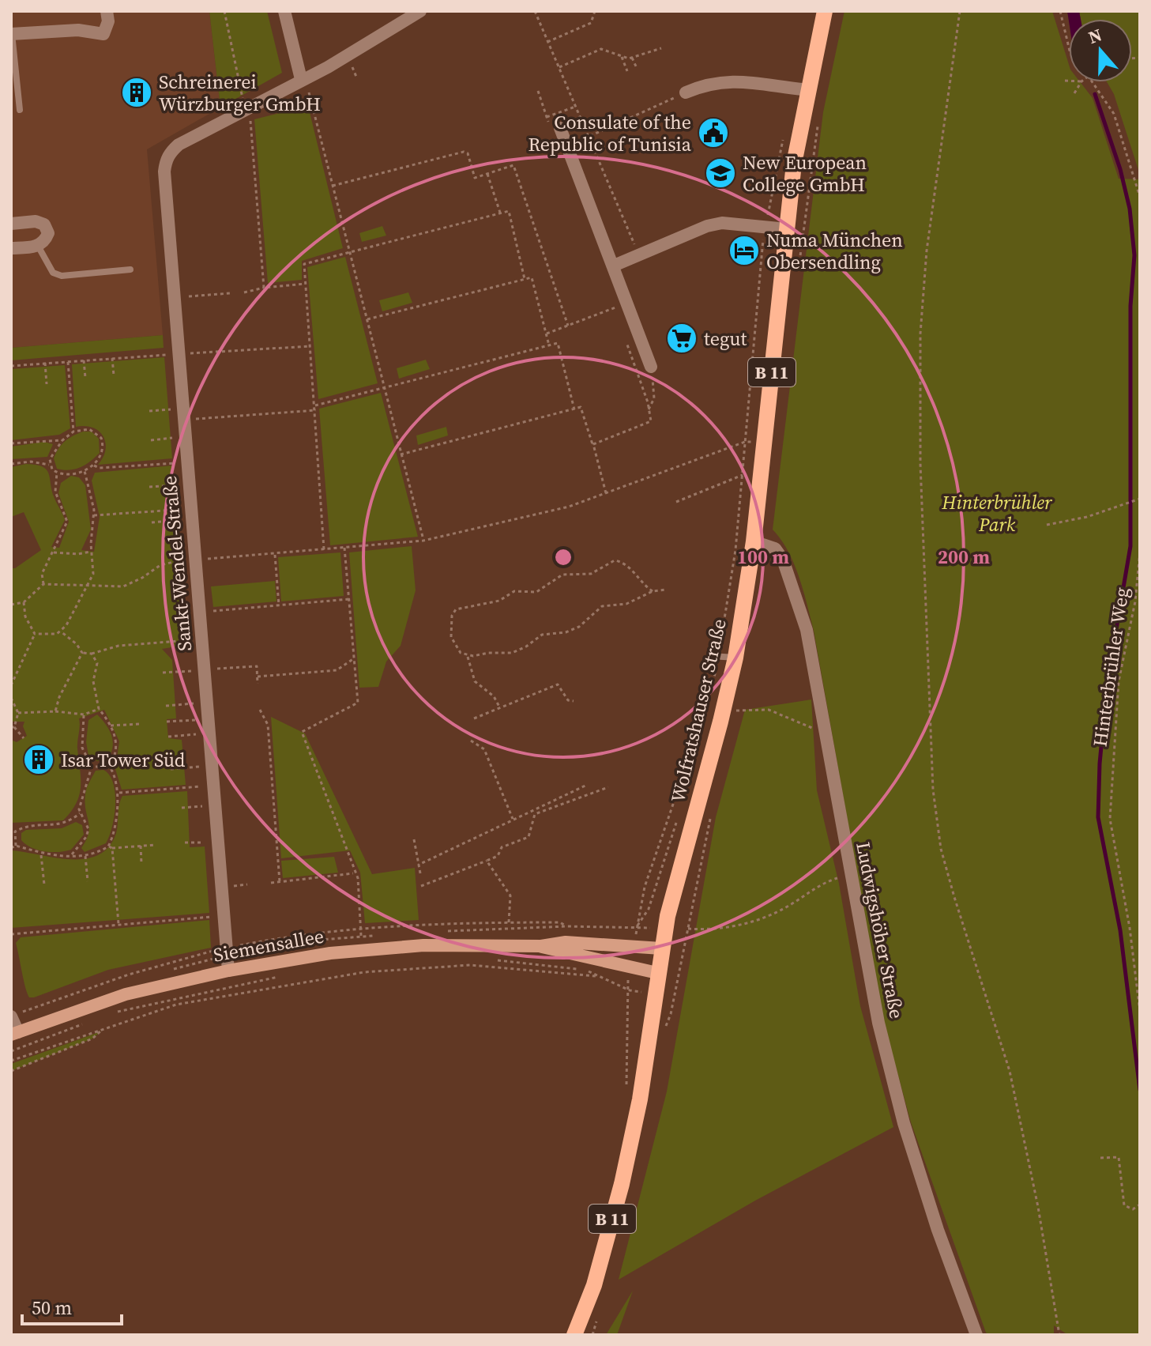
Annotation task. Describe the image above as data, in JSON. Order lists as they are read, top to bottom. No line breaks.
{"streets":{"main road":["B 11","Wolfratshauser Straße","Siemensallee"],"street":["Sankt-Wendel-Straße","Ludwigshöher Straße"],"path":["Hinterbrühler Weg"]},"crossings":[["Sankt-Wendel-Straße","Siemensallee"],["Wolfratshauser Straße","Ludwigshöher Straße"],["Wolfratshauser Straße","Siemensallee"]],"parks":["Hinterbrühler Park"],"places":{"building":["Schreinerei Würzburger GmbH","Isar Tower Süd"],"public building":["Consulate of the Republic of Tunisia"],"school or university":["New European College GmbH"],"hotel":["Numa München Obersendling"],"supermarket":["tegut"]},"scale_bar":"50 m","north":"top","rings":["100 m","200 m"]}
